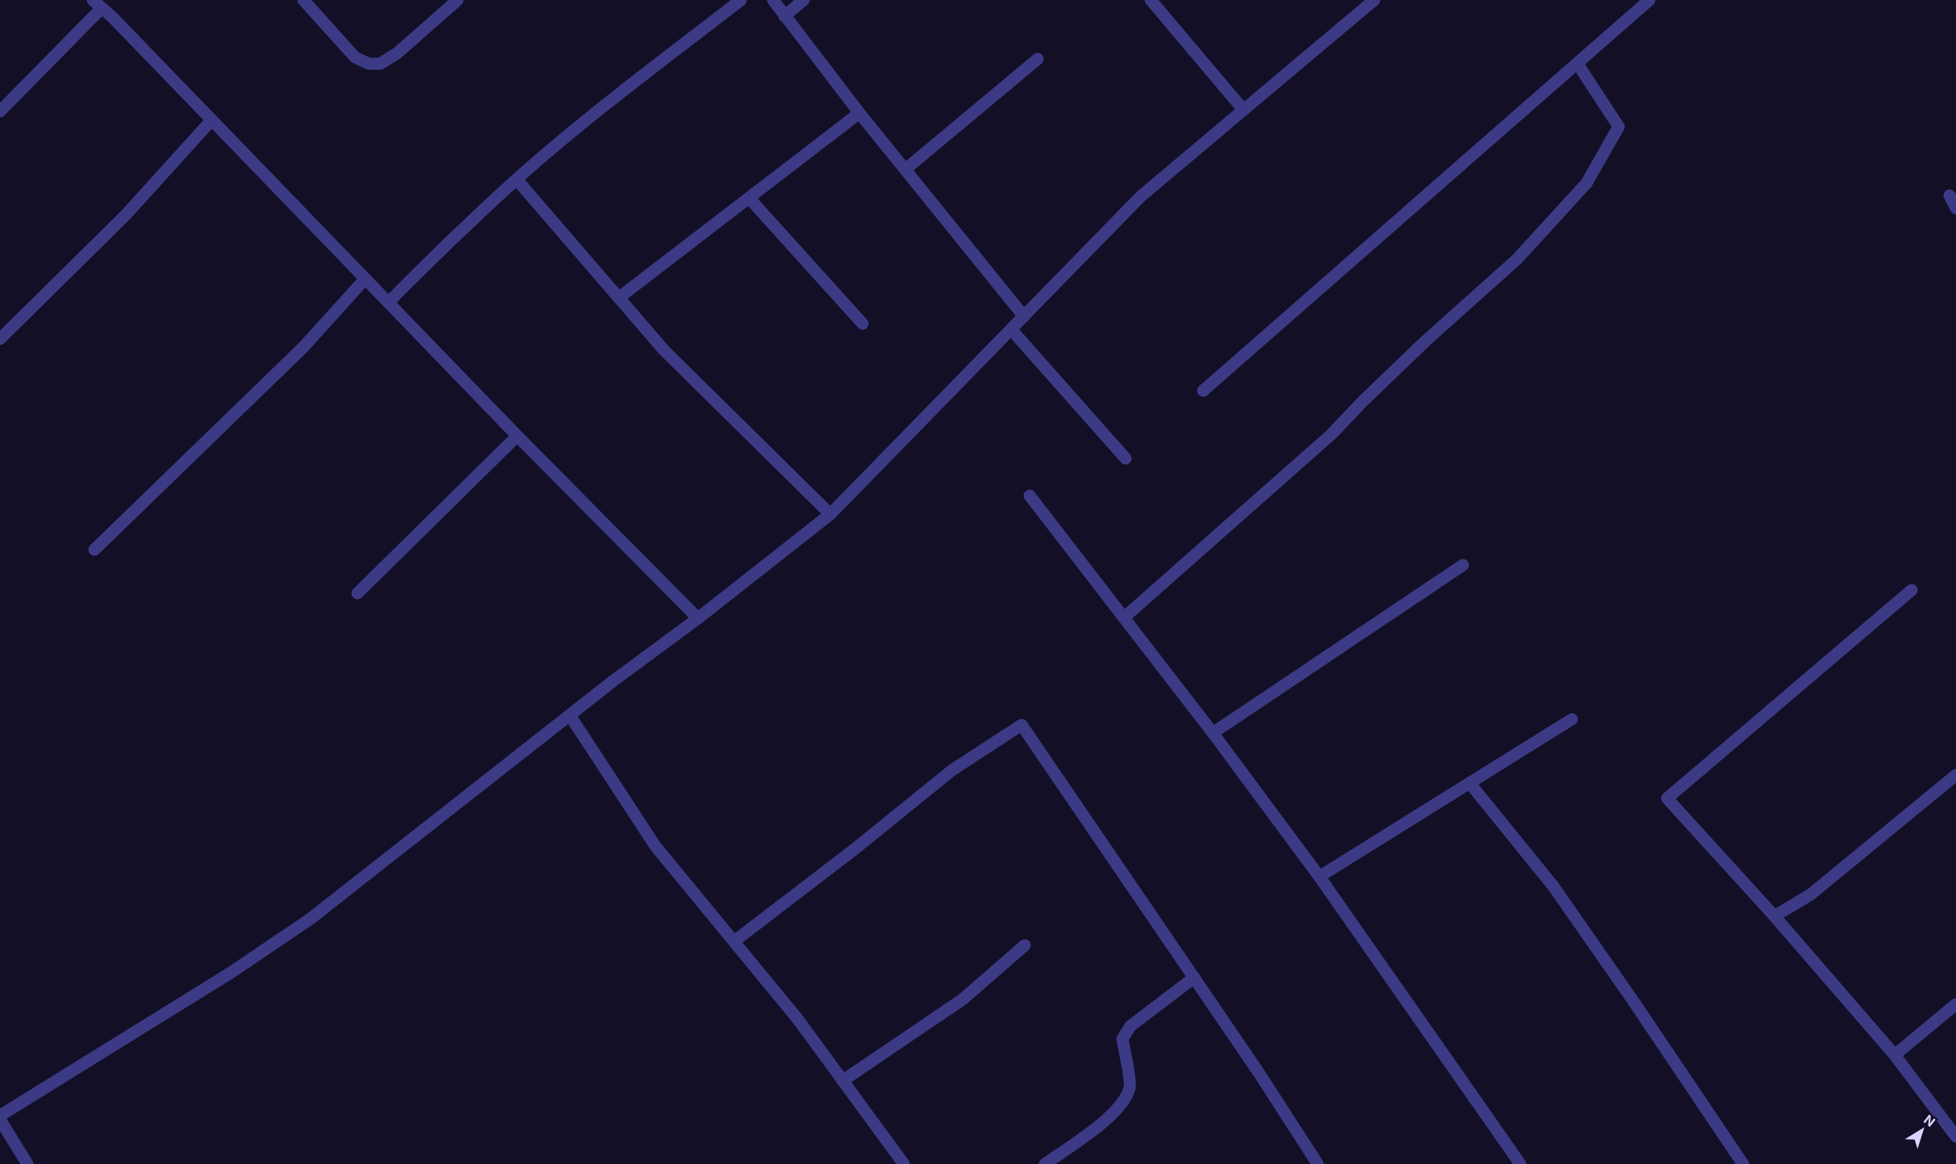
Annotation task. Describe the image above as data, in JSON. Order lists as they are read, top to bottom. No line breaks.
{"north":"top right"}
